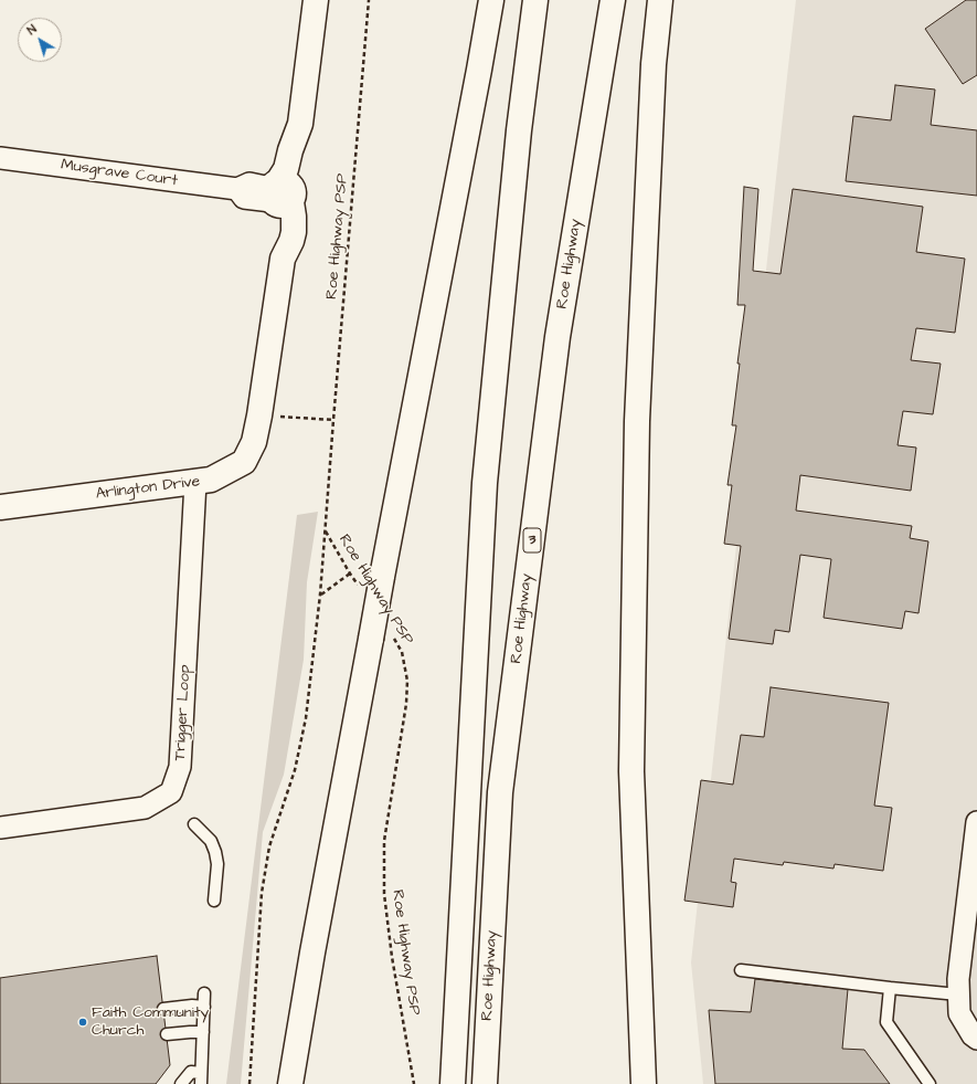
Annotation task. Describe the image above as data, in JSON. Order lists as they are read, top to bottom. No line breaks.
{"streets":{"main road":["Roe Highway","Arlington Drive","3"],"street":["Musgrave Court","Trigger Loop"],"path":["Roe Highway PSP"]},"crossings":[["Musgrave Court","Arlington Drive"],["Arlington Drive","Trigger Loop"]],"places":["Faith Community Church"],"north":"top left"}
